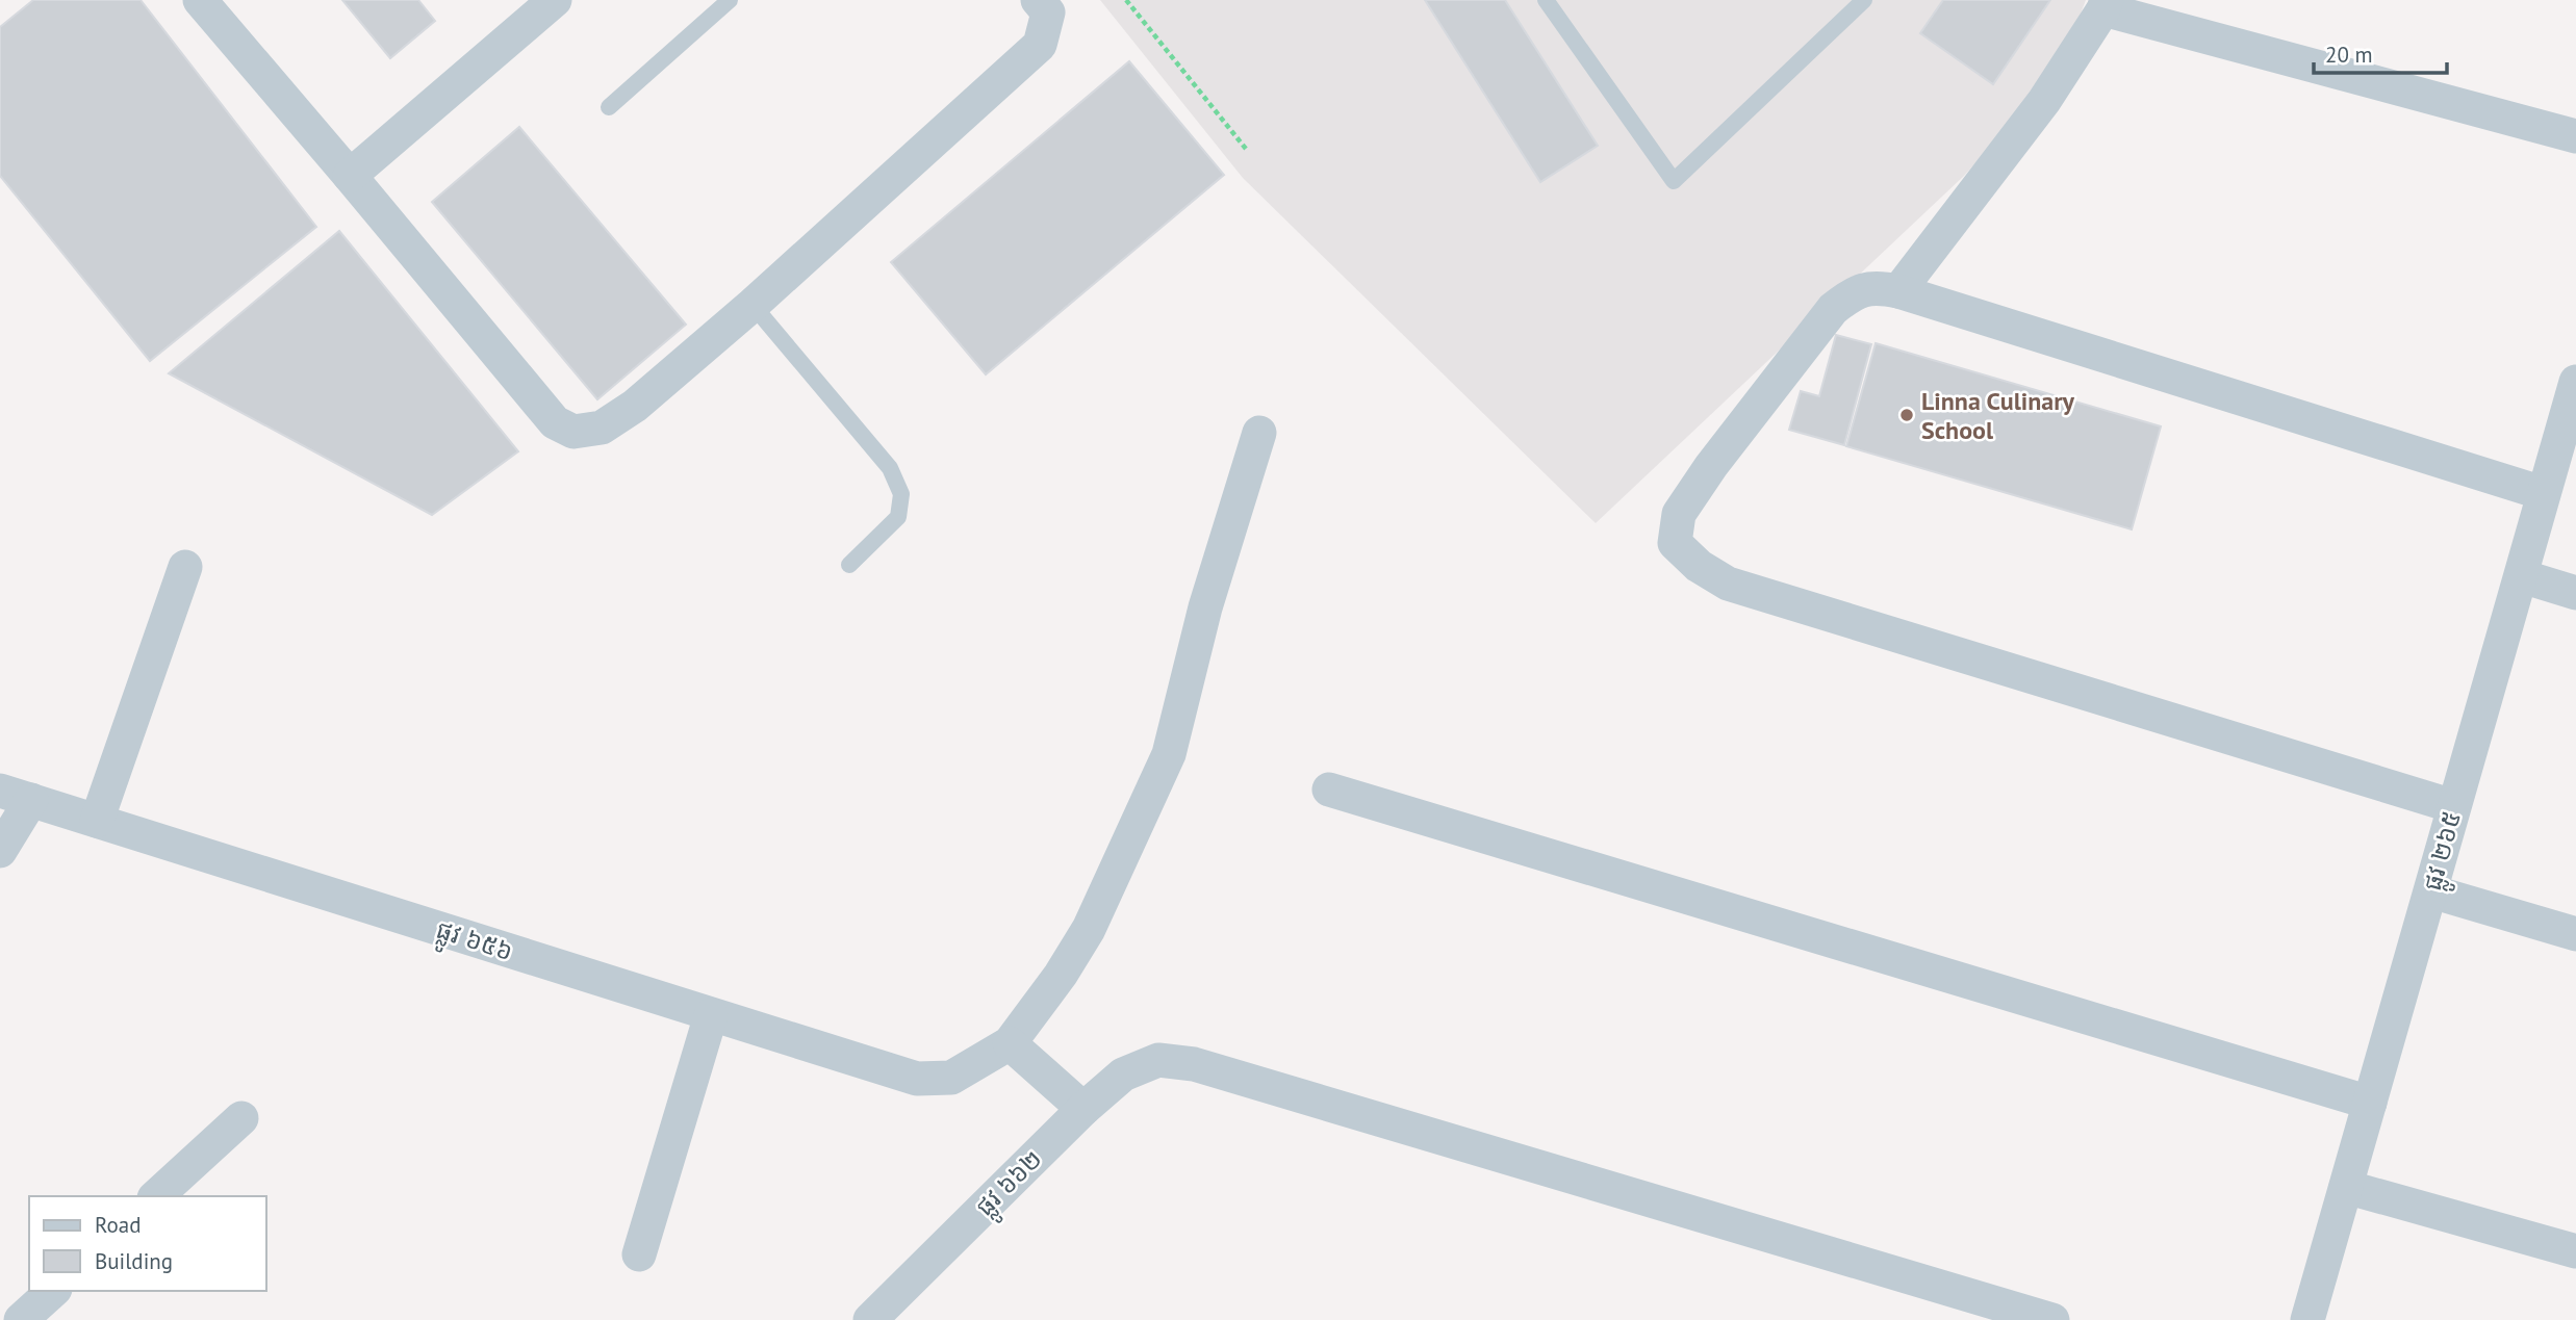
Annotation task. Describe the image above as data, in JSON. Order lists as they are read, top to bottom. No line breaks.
{"streets":{"street":["ផ្លូវ ២៦៥","ផ្លូវ ៦៥៦","ផ្លូវ ៦៦២"]},"places":["Linna Culinary School"],"legend":["Road","Building"],"scale_bar":"20 m"}
